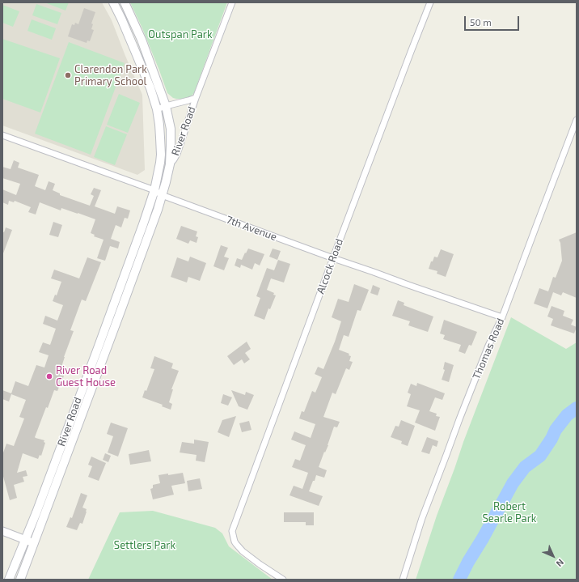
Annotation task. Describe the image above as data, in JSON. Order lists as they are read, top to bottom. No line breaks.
{"streets":{"main road":["River Road"],"street":["7th Avenue","Alcock Road","Thomas Road"]},"crossings":[["River Road","7th Avenue"],["7th Avenue","Alcock Road"],["7th Avenue","Thomas Road"]],"parks":["Outspan Park","Robert Searle Park","Settlers Park"],"places":["Clarendon Park Primary School","River Road Guest House"],"scale_bar":"50 m","north":"bottom right"}
